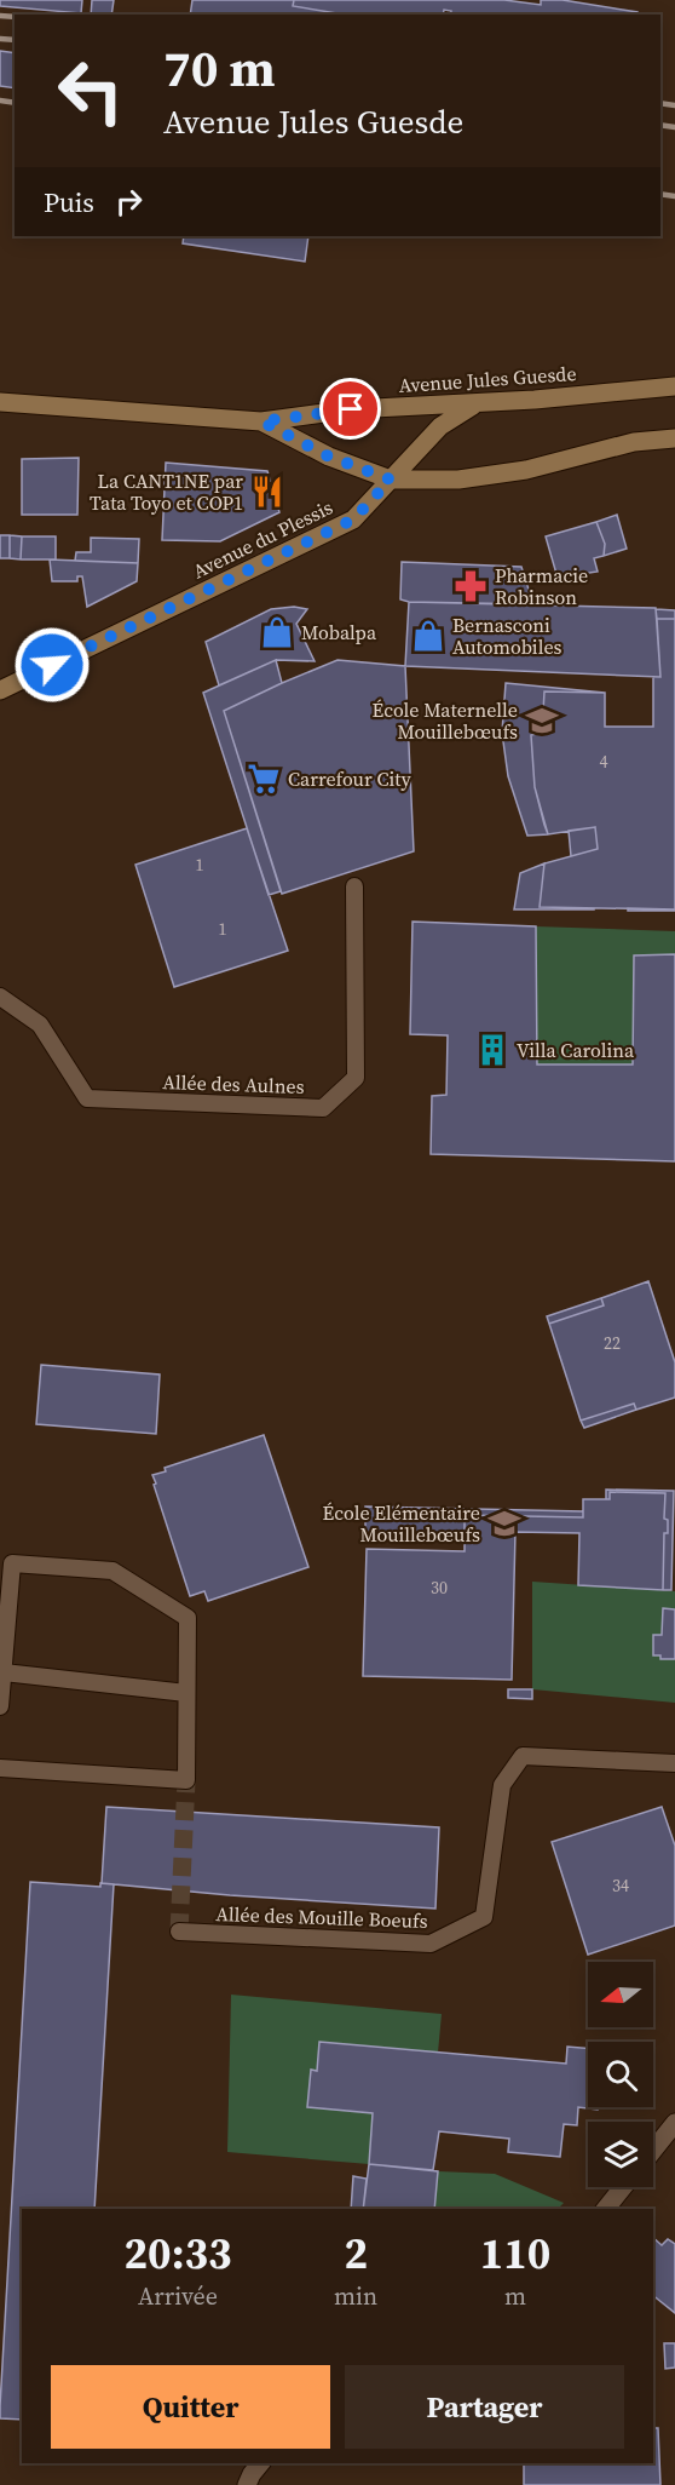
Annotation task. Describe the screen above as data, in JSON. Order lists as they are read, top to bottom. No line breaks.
{"streets":{"main road":["Avenue Jules Guesde","Avenue du Plessis"],"lane":["Allée des Aulnes","Allée des Mouille Boeufs"]},"crossings":[["Avenue Jules Guesde","Avenue du Plessis"]],"places":{"restaurant":["La CANT1NE par Tata Toyo et COP1"],"pharmacy":["Pharmacie Robinson"],"shop":["Mobalpa","Bernasconi Automobiles"],"school or university":["École Maternelle Mouillebœufs","École Elémentaire Mouillebœufs"],"supermarket":["Carrefour City"],"building":["Villa Carolina"]},"house_numbers":["4","1","1","22","30","34"],"north":"left","page":{"turn":["70 m","Avenue Jules Guesde"],"then":"Puis","eta":["20:33","Arrivée","2","min","110","m"],"buttons":["Quitter","Partager"]}}
